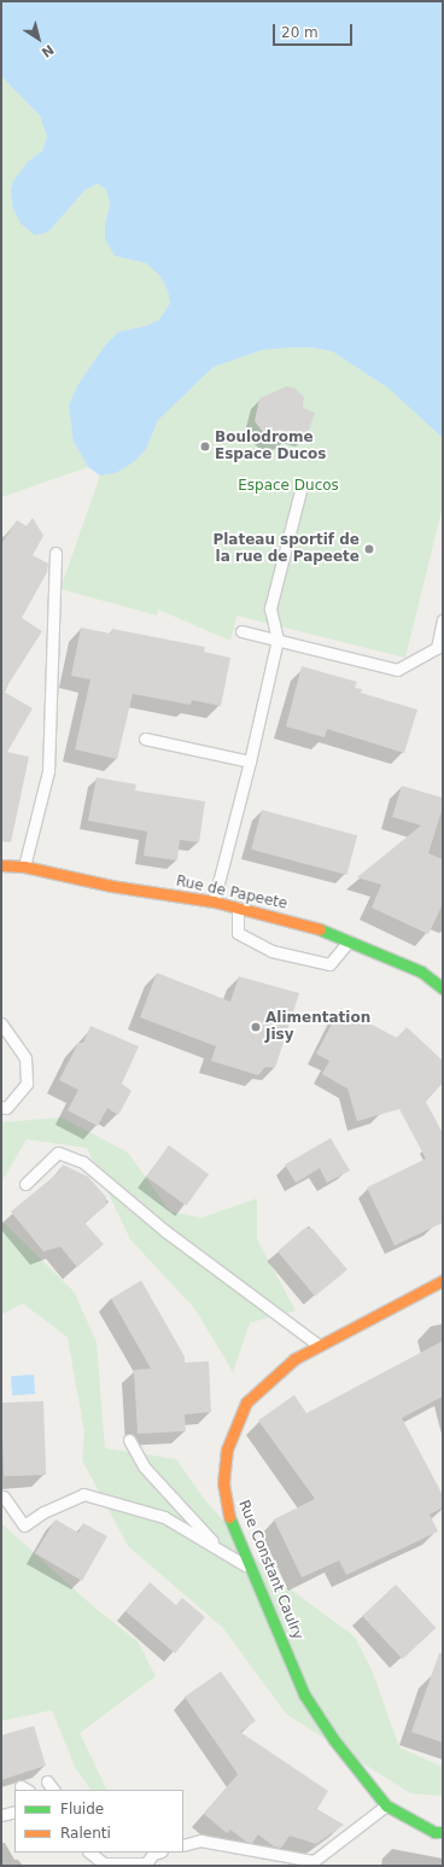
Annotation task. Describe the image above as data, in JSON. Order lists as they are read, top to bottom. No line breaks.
{"streets":{"street":["Rue de Papeete","Rue Constant Caulry"]},"parks":["Espace Ducos"],"places":["Boulodrome Espace Ducos","Plateau sportif de la rue de Papeete","Alimentation Jisy"],"legend":["Fluide","Ralenti"],"scale_bar":"20 m","north":"bottom right"}
